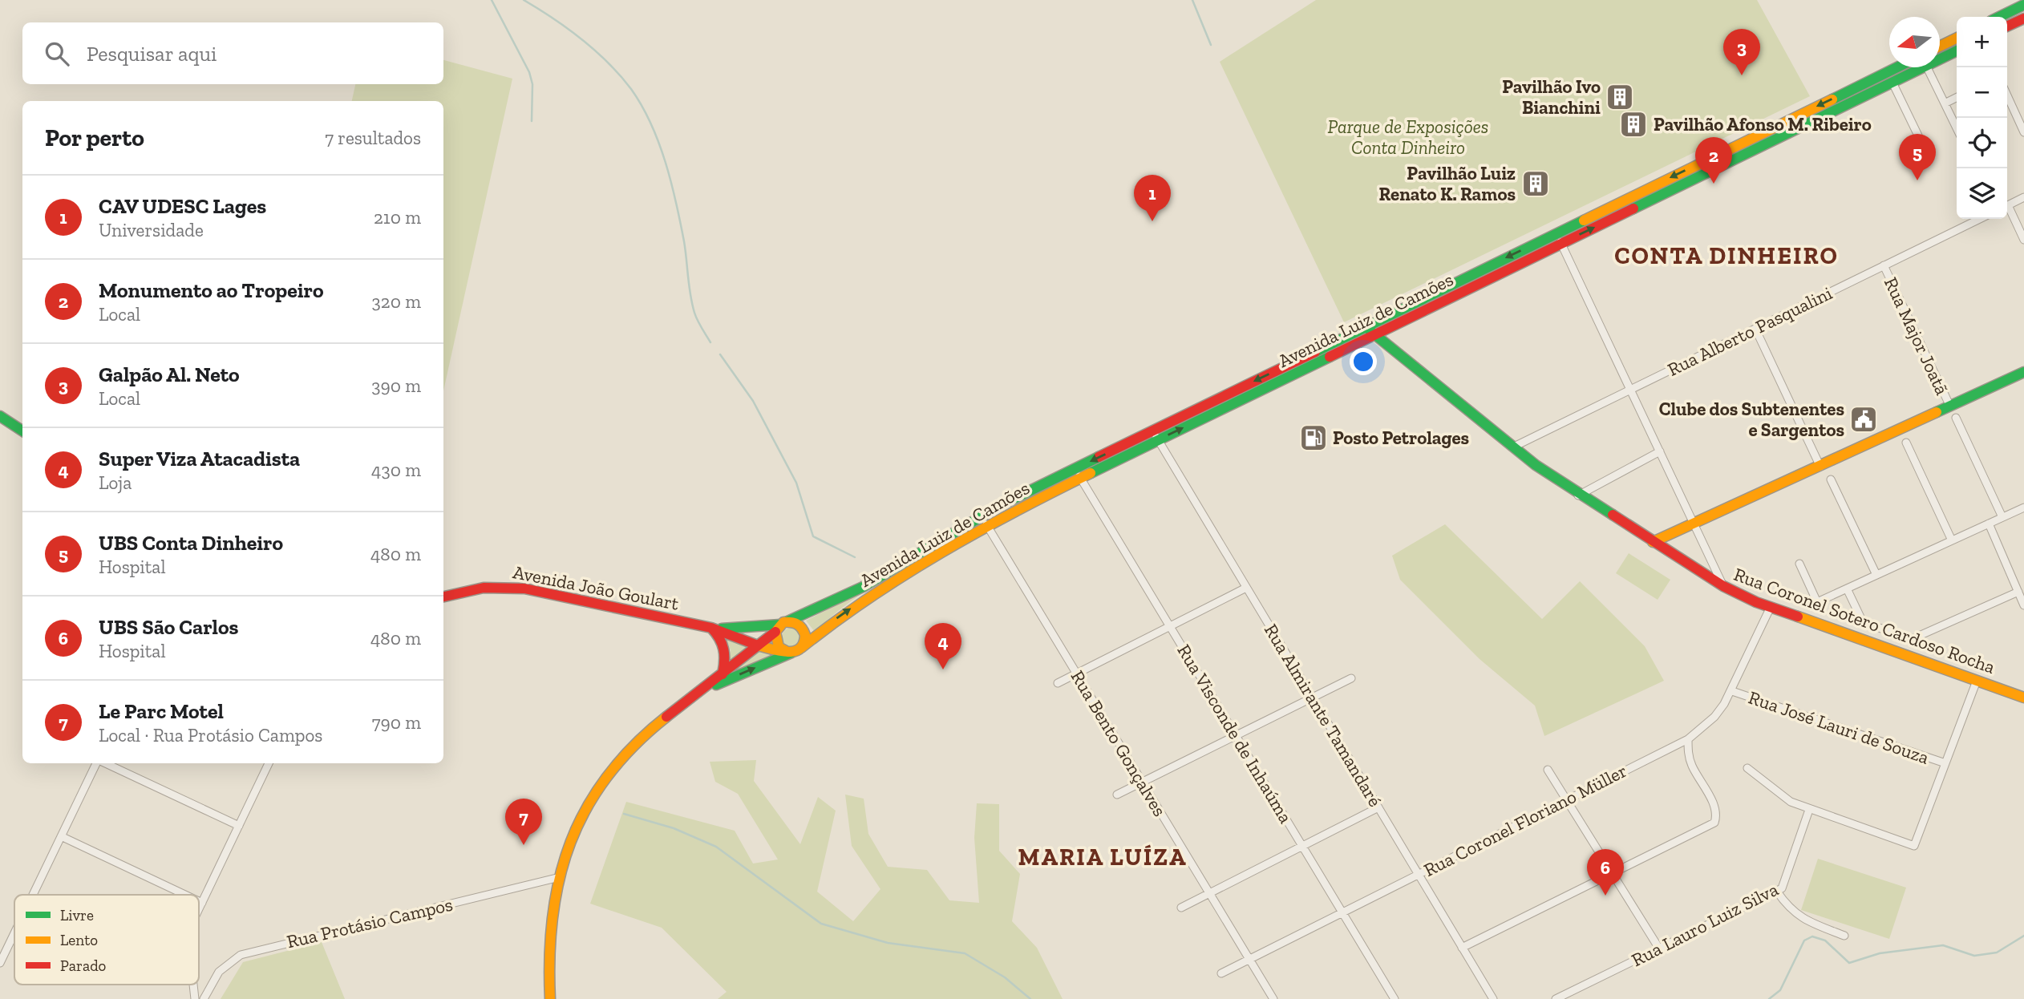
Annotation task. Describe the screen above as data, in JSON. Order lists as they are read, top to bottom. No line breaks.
{"streets":{"main road":["Avenida Luiz de Camões","Avenida João Goulart","Rua Coronel Sotero Cardoso Rocha"],"street":["Rua Alberto Pasqualini","Rua Major Joatã","Rua Almirante Tamandaré","Rua José Lauri de Souza","Rua Visconde de Inhaúma","Rua Bento Gonçalves","Rua Coronel Floriano Müller","Rua Protásio Campos","Rua Lauro Luiz Silva"]},"crossings":[["Avenida Luiz de Camões","Avenida João Goulart"],["Avenida Luiz de Camões","Rua Coronel Sotero Cardoso Rocha"],["Avenida Luiz de Camões","Rua Almirante Tamandaré"],["Avenida Luiz de Camões","Rua Visconde de Inhaúma"],["Avenida Luiz de Camões","Rua Bento Gonçalves"],["Rua Alberto Pasqualini","Rua Major Joatã"],["Rua Alberto Pasqualini","Rua Coronel Sotero Cardoso Rocha"],["Rua Coronel Sotero Cardoso Rocha","Rua Coronel Floriano Müller"],["Rua Almirante Tamandaré","Rua Coronel Floriano Müller"],["Rua José Lauri de Souza","Rua Coronel Floriano Müller"],["Rua Visconde de Inhaúma","Rua Coronel Floriano Müller"],["Rua Bento Gonçalves","Rua Coronel Floriano Müller"]],"districts":["CONTA DINHEIRO","MARIA LUÍZA"],"parks":["Parque de Exposições Conta Dinheiro"],"places":{"building":["Pavilhão Ivo Bianchini","Pavilhão Afonso M. Ribeiro","Pavilhão Luiz Renato K. Ramos"],"public building":["Clube dos Subtenentes e Sargentos"],"fuel station":["Posto Petrolages"]},"legend":["Livre","Lento","Parado"],"north":"left","page":{"map_buttons":["+","−"],"search":"Pesquisar aqui","pins":["3","5","2","1","4","7","6"],"heading":["Por perto","7 resultados"],"list":[{"mark":"1","name":"CAV UDESC Lages","note":"Universidade","value":"210 m"},{"mark":"2","name":"Monumento ao Tropeiro","note":"Local","value":"320 m"},{"mark":"3","name":"Galpão Al. Neto","note":"Local","value":"390 m"},{"mark":"4","name":"Super Viza Atacadista","note":"Loja","value":"430 m"},{"mark":"5","name":"UBS Conta Dinheiro","note":"Hospital","value":"480 m"},{"mark":"6","name":"UBS São Carlos","note":"Hospital","value":"480 m"},{"mark":"7","name":"Le Parc Motel","note":"Local · Rua Protásio Campos","value":"790 m"}]}}
